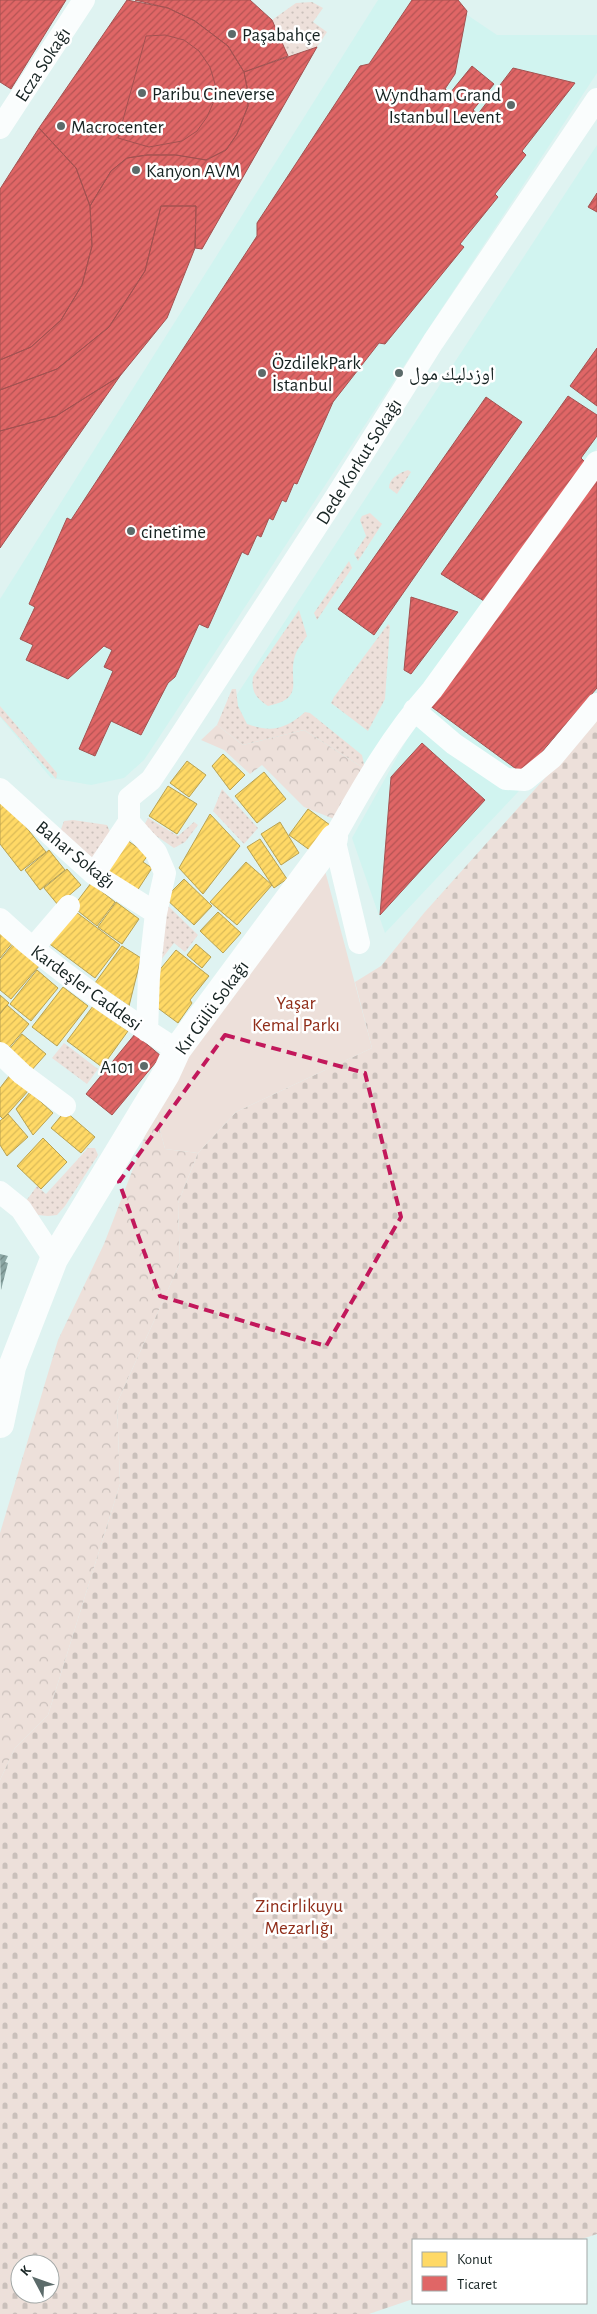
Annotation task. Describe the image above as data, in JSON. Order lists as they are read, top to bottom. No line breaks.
{"streets":{"main road":["Kır Gülü Sokağı"],"street":["Ecza Sokağı","Dede Korkut Sokağı","Bahar Sokağı","Kardeşler Caddesi"]},"crossings":[["Kardeşler Caddesi","Kır Gülü Sokağı"]],"parks":["Yaşar Kemal Parkı","Zincirlikuyu Mezarlığı"],"places":["Paşabahçe","Paribu Cineverse","Wyndham Grand Istanbul Levent","Macrocenter","Kanyon AVM","ÖzdilekPark İstanbul","اوزدليك مول","cinetime","A101"],"legend":["Konut","Ticaret"],"north":"top left"}
